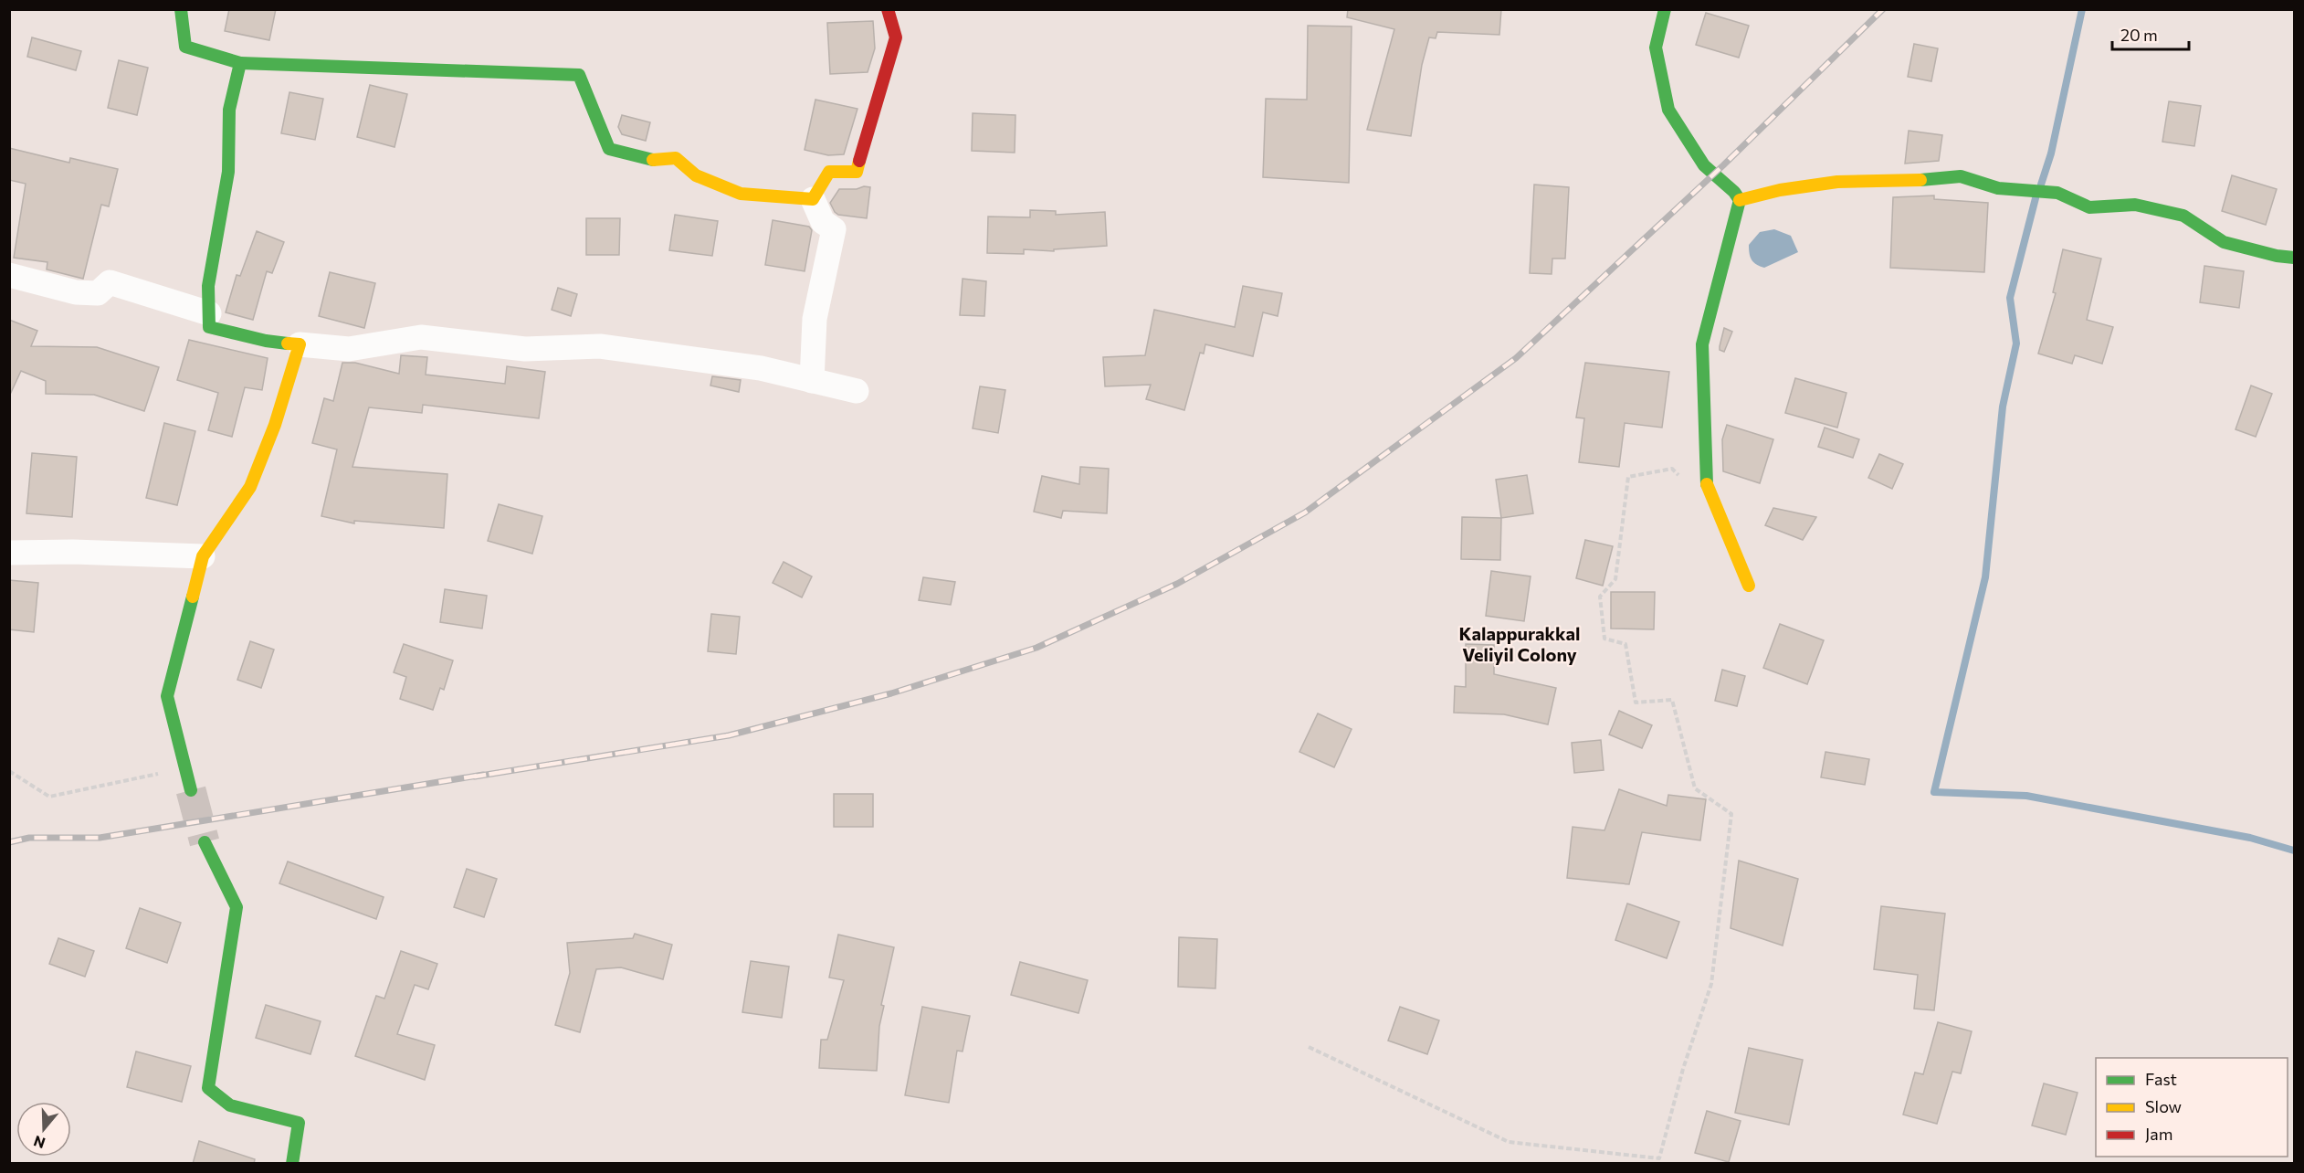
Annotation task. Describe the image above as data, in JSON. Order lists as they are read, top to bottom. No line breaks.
{"districts":["Kalappurakkal Veliyil Colony"],"legend":["Fast","Slow","Jam"],"scale_bar":"20 m","north":"bottom"}
